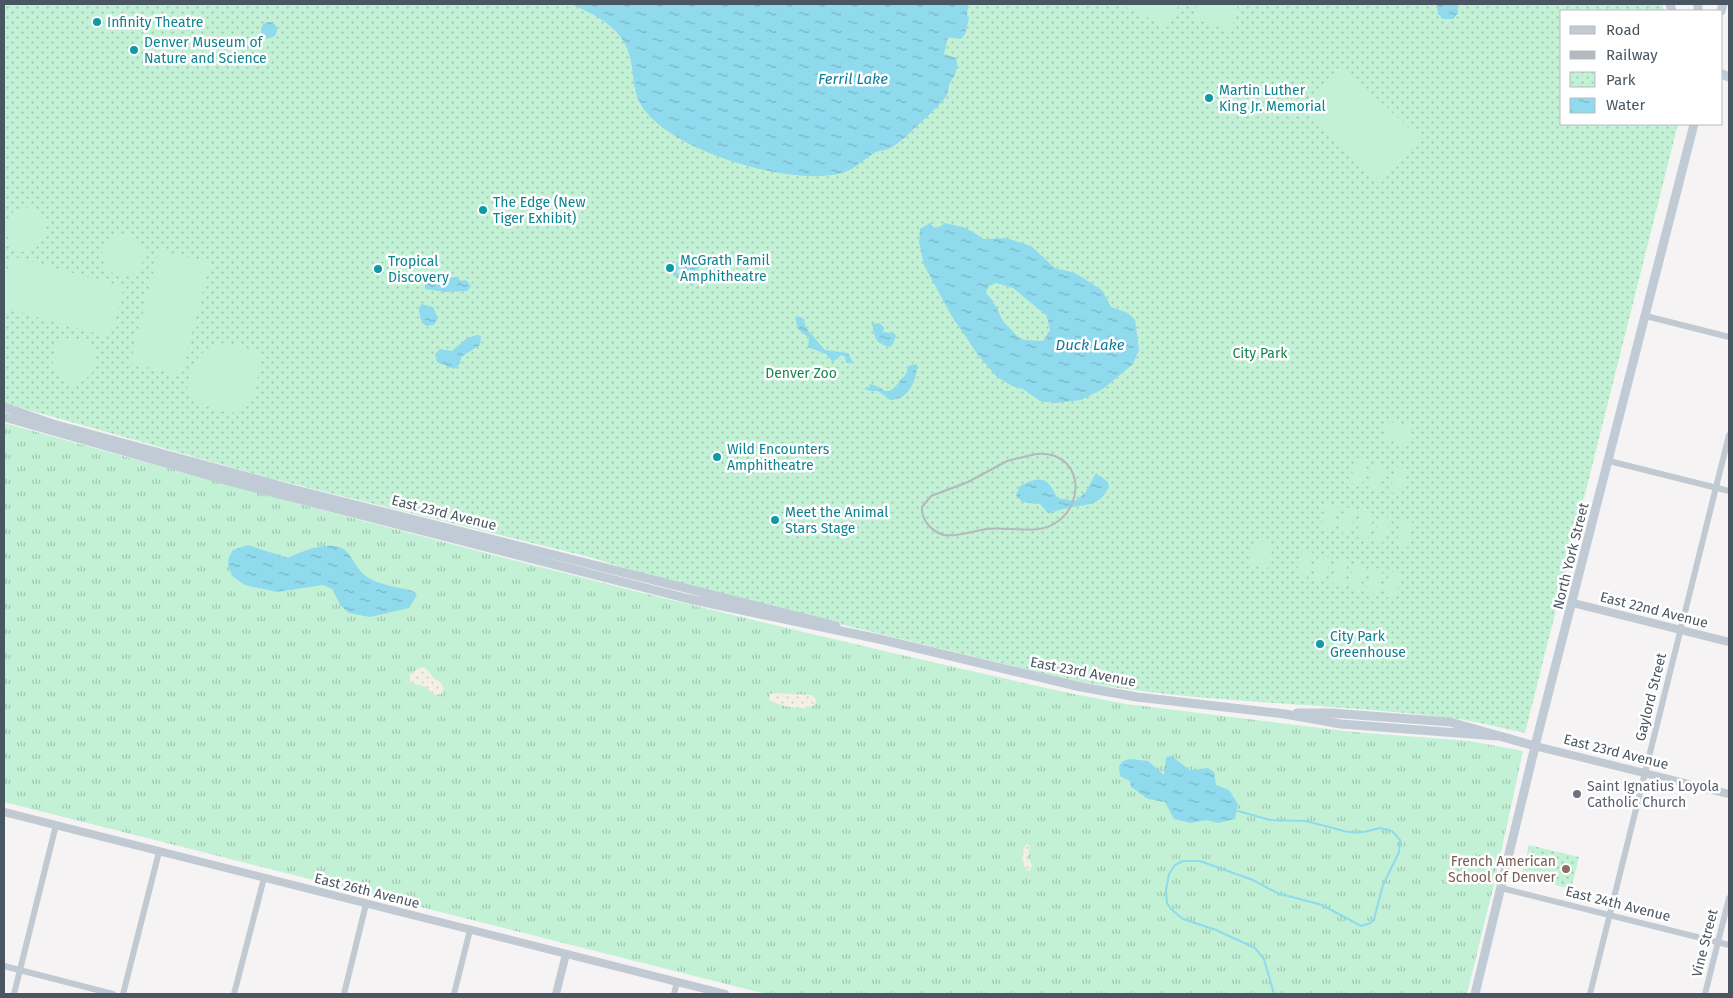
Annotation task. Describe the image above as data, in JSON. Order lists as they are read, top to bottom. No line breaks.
{"streets":{"main road":["East 23rd Avenue","North York Street"],"street":["East 22nd Avenue","Gaylord Street","East 26th Avenue","East 24th Avenue","Vine Street"]},"crossings":[["East 23rd Avenue","North York Street"],["East 23rd Avenue","Gaylord Street"],["North York Street","East 22nd Avenue"],["North York Street","East 24th Avenue"],["East 22nd Avenue","Gaylord Street"],["Gaylord Street","East 24th Avenue"],["East 24th Avenue","Vine Street"]],"water":["Ferril Lake","Duck Lake"],"parks":["City Park","Denver Zoo"],"places":["Infinity Theatre","Denver Museum of Nature and Science","Martin Luther King Jr. Memorial","The Edge (New Tiger Exhibit)","McGrath Famil Amphitheatre","Tropical Discovery","Wild Encounters Amphitheatre","Meet the Animal Stars Stage","City Park Greenhouse","Saint Ignatius Loyola Catholic Church","French American School of Denver"],"legend":["Road","Railway","Park","Water"]}
